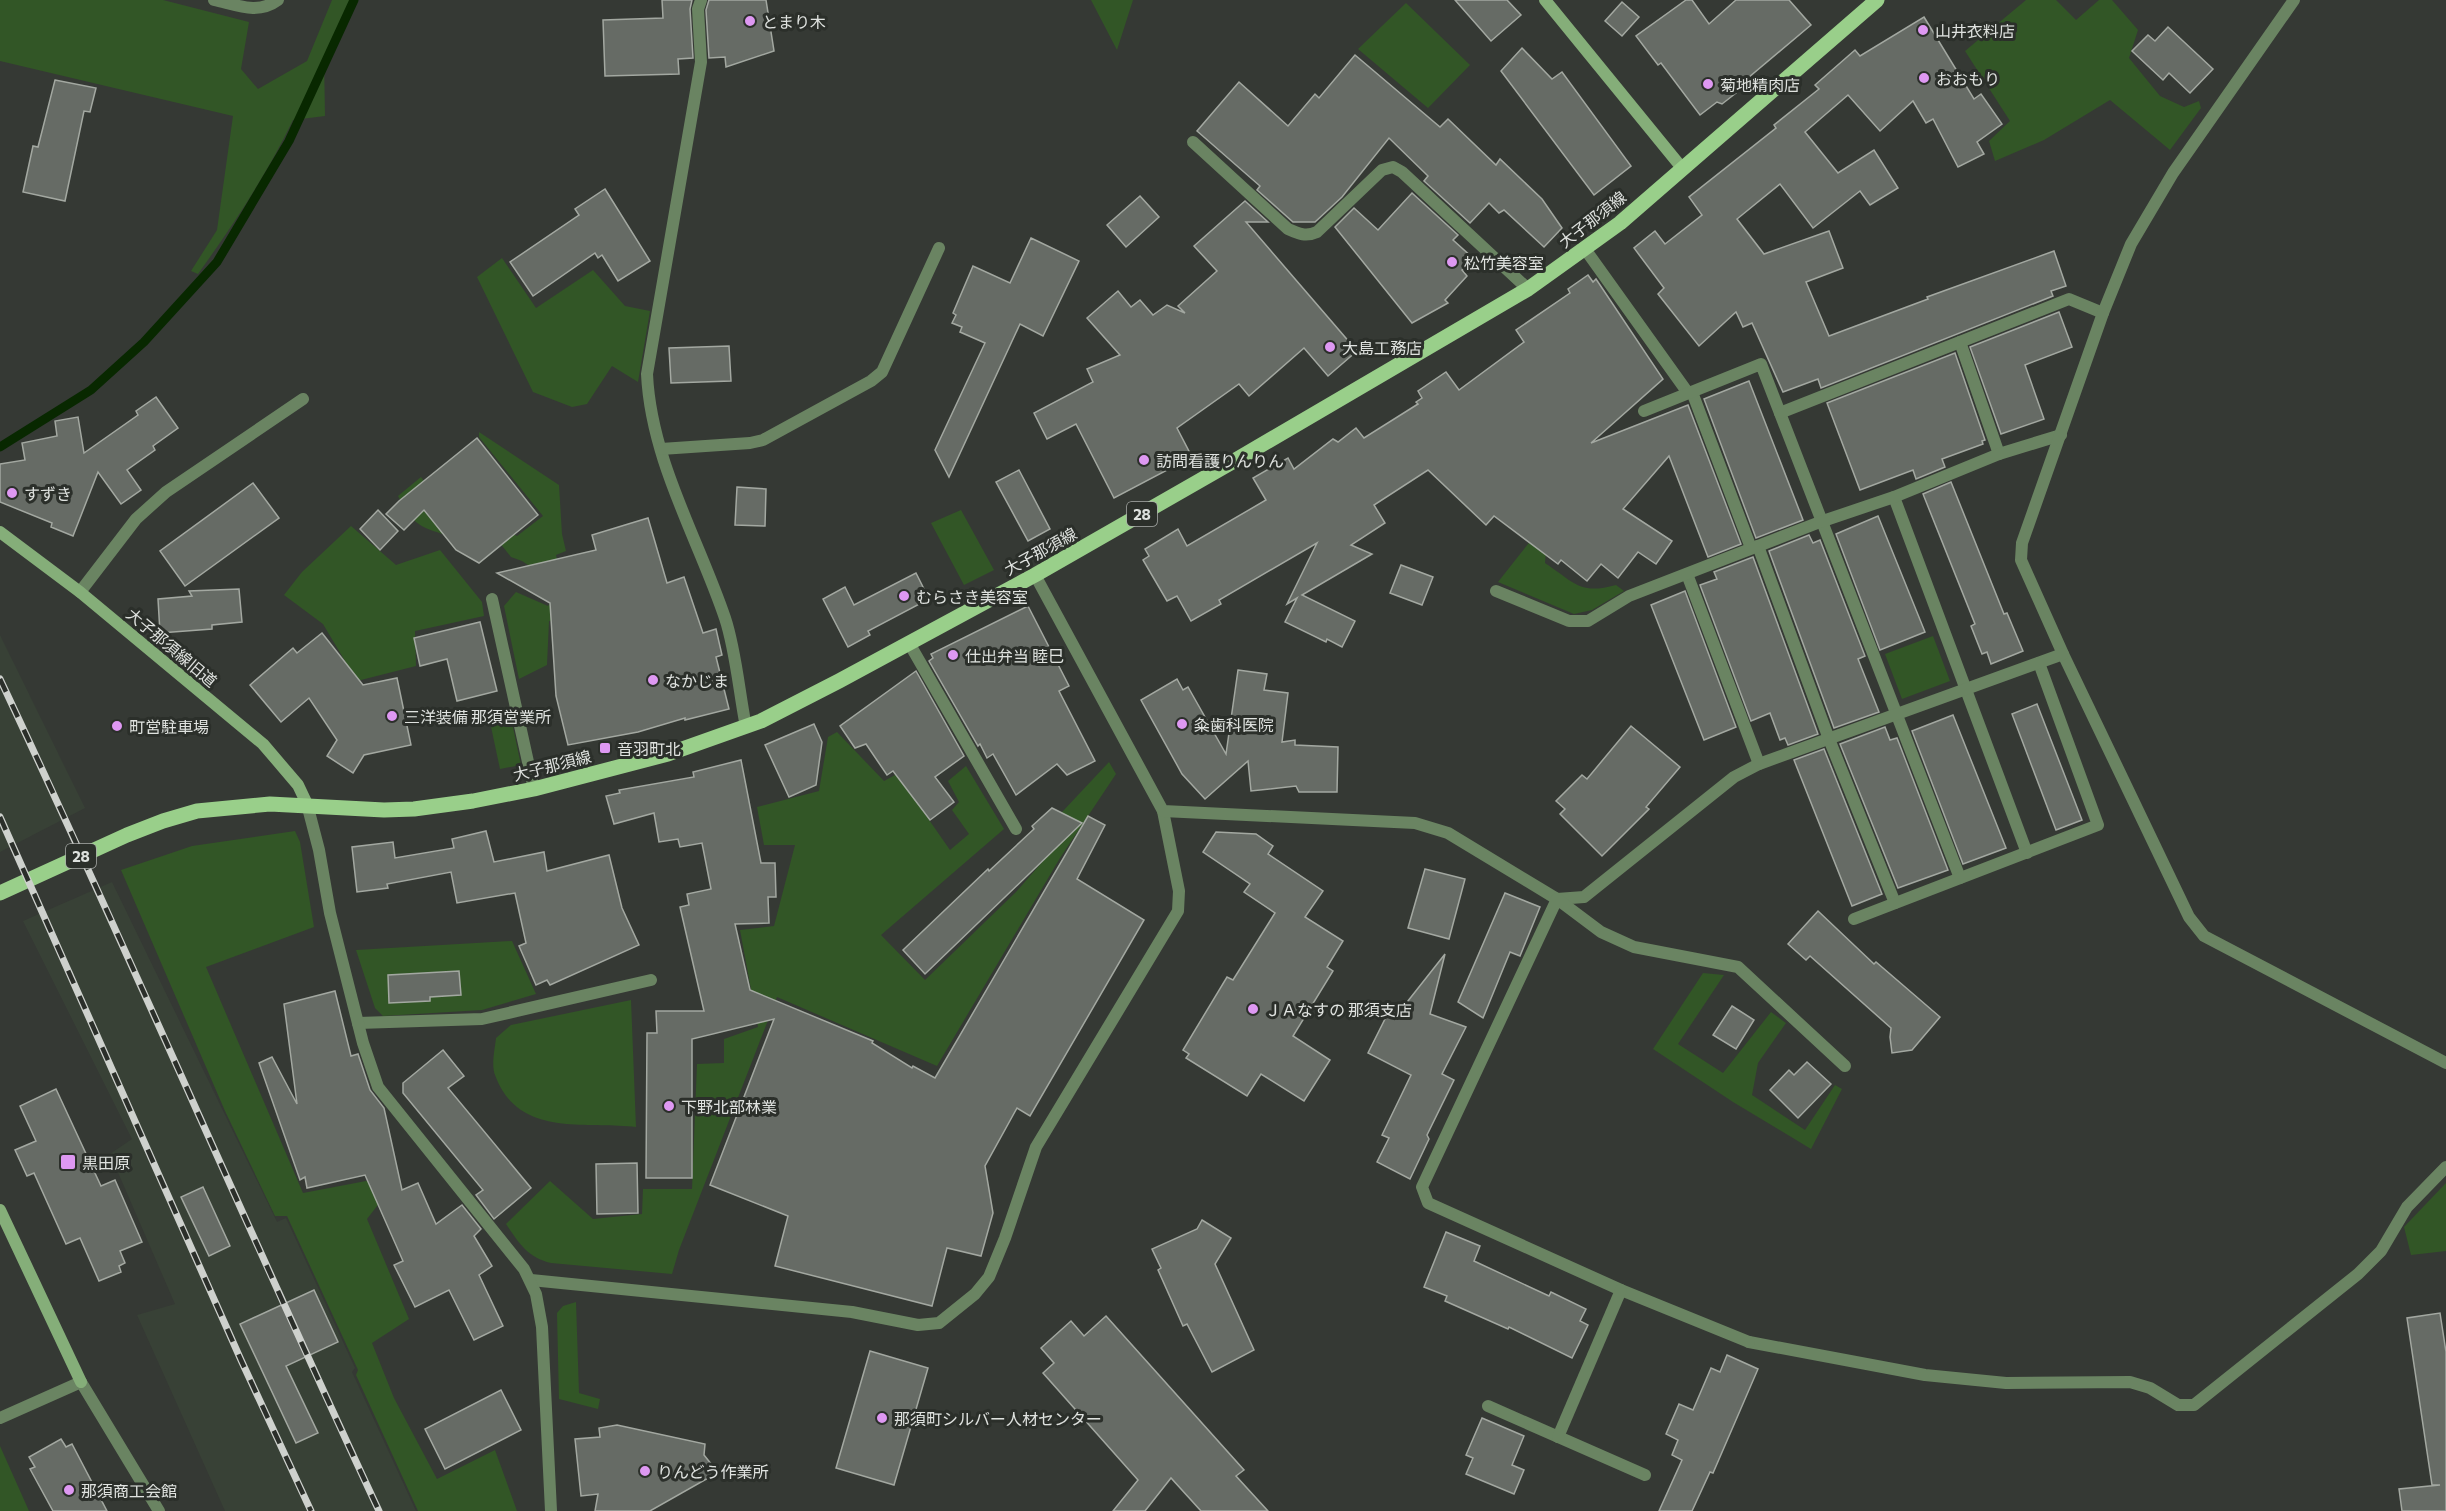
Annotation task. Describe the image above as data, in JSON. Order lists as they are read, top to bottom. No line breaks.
{"streets":{"main road":["大子那須線","28"],"street":["大子那須線旧道"]},"crossings":[["大子那須線","大子那須線旧道"]],"places":{"other":["とまり木","山井衣料店","おおもり","菊地精肉店","松竹美容室","大島工務店","訪問看護りんりん","すずき","むらさき美容室","仕出弁当 睦巳","なかじま","三洋装備 那須営業所","粂歯科医院","町営駐車場","ＪＡなすの 那須支店","下野北部林業","那須町シルバー人材センター","りんどう作業所","那須商工会館"],"transit":["音羽町北","黒田原"]}}
